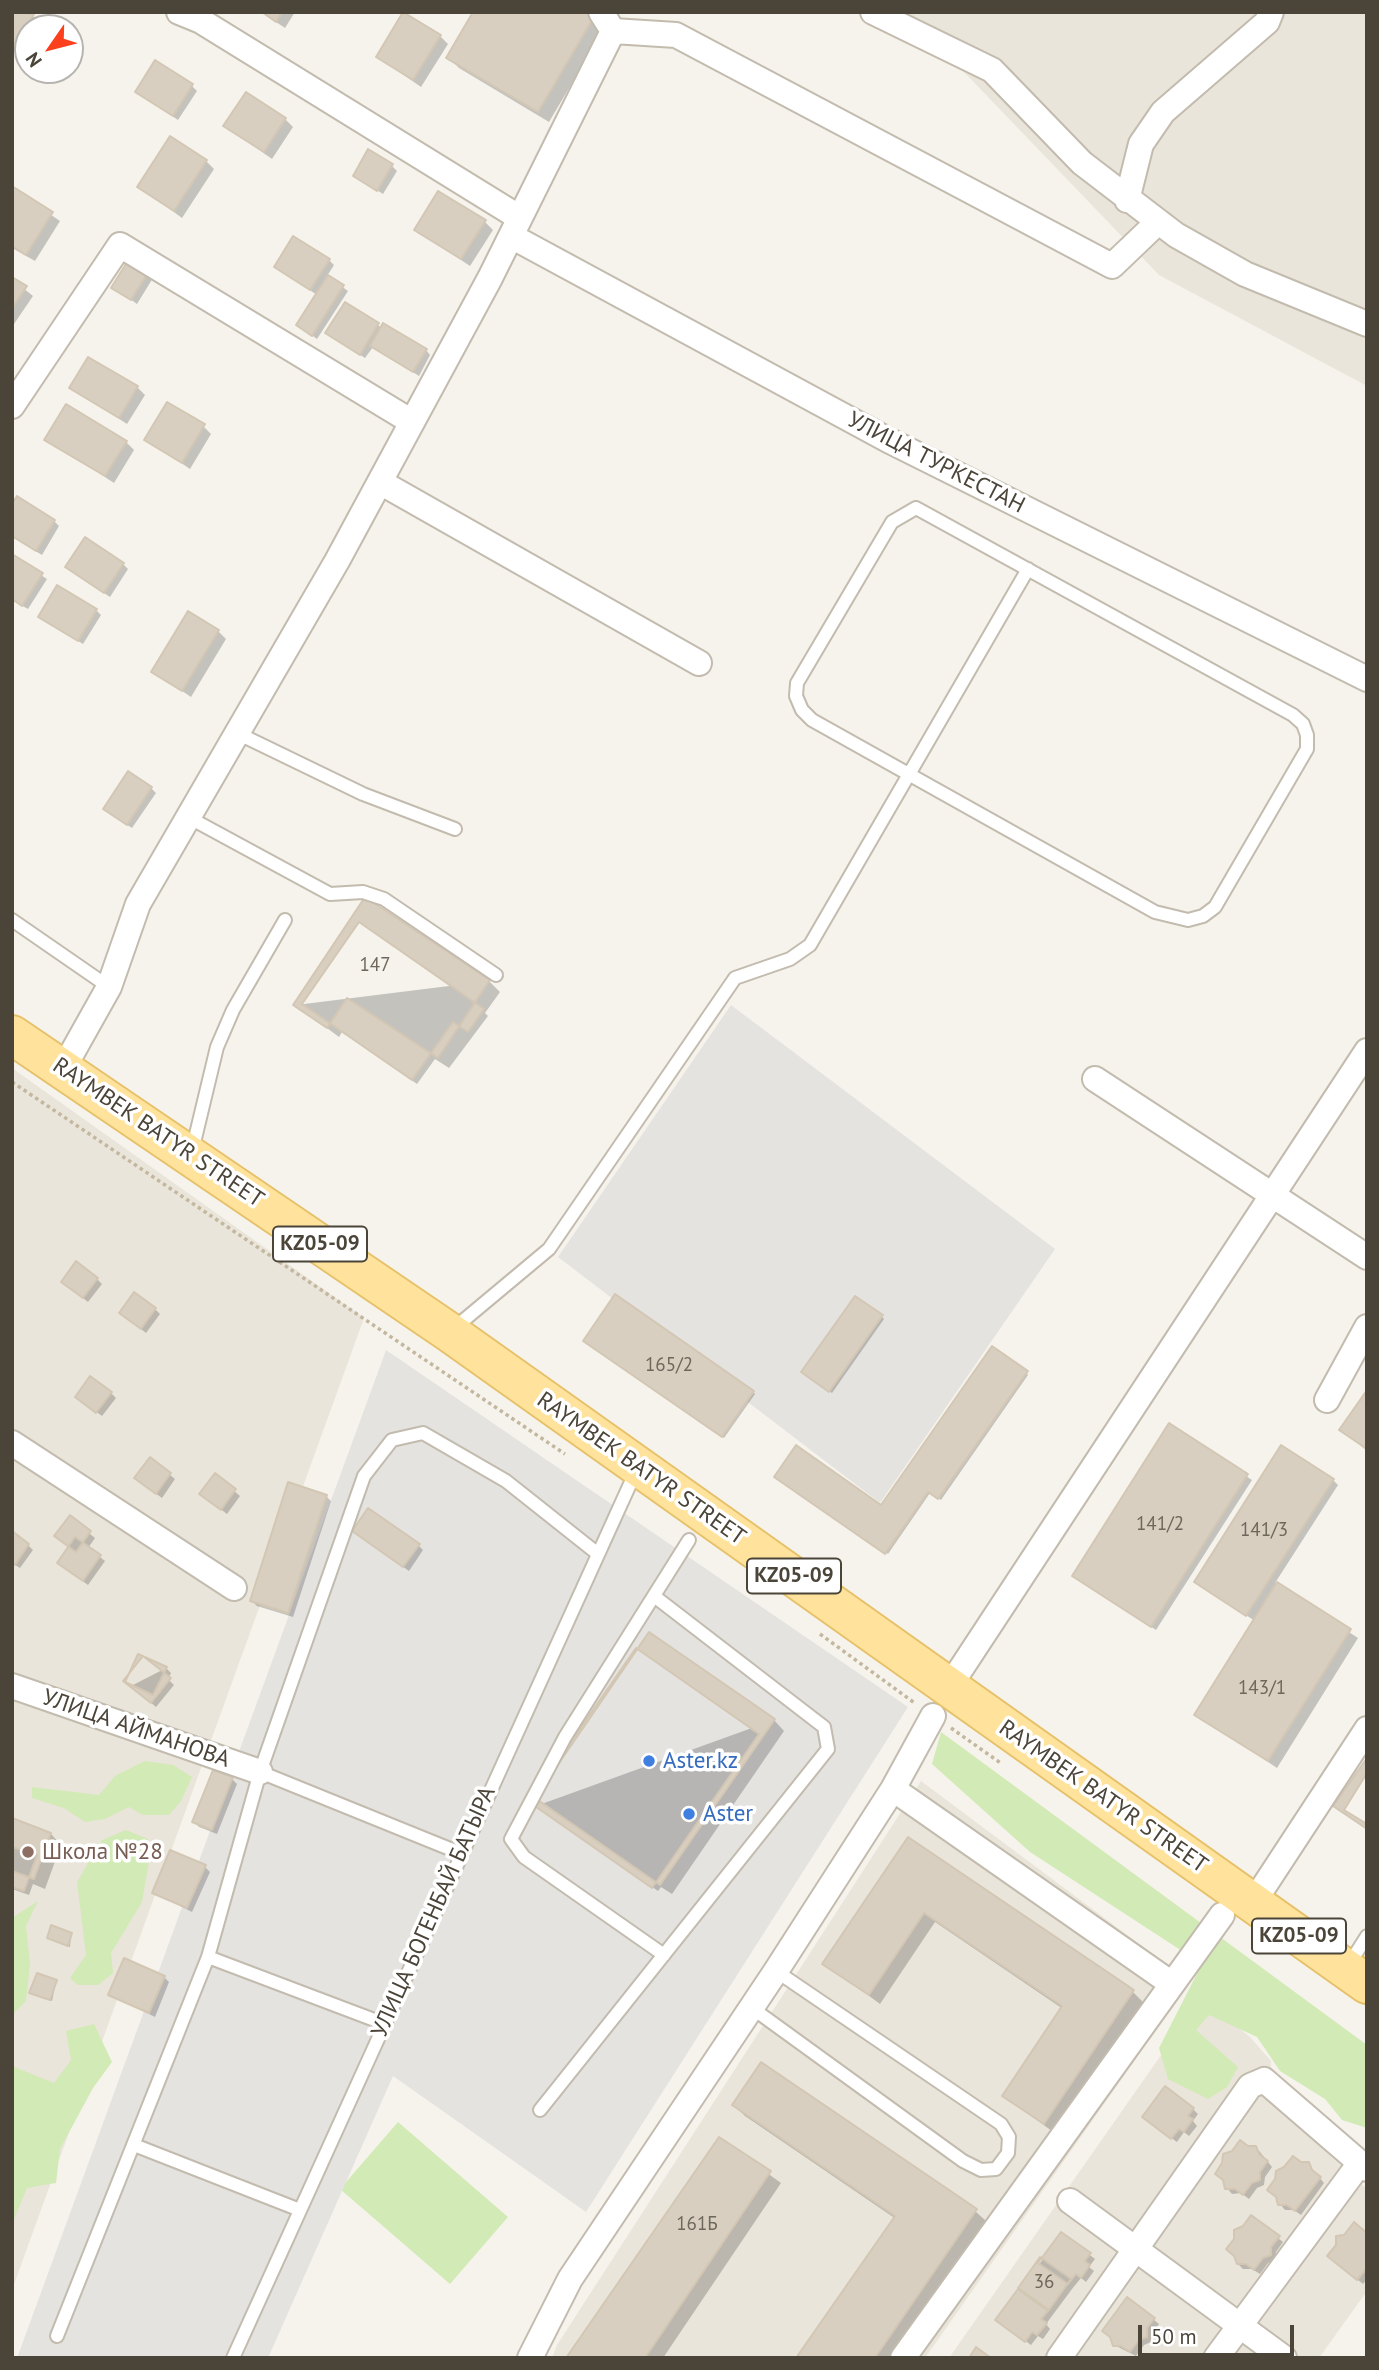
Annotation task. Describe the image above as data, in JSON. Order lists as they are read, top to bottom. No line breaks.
{"streets":{"main road":["RAYMBEK BATYR STREET","KZ05-09"],"street":["УЛИЦА ТУРКЕСТАН","УЛИЦА АЙМАНОВА"],"lane":["УЛИЦА БОГЕНБАЙ БАТЫРА"]},"crossings":[["RAYMBEK BATYR STREET","УЛИЦА БОГЕНБАЙ БАТЫРА"]],"places":["Aster.kz","Aster","Школа №28"],"house_numbers":["147","165/2","141/2","141/3","143/1","161Б","36"],"scale_bar":"50 m","north":"bottom left"}
